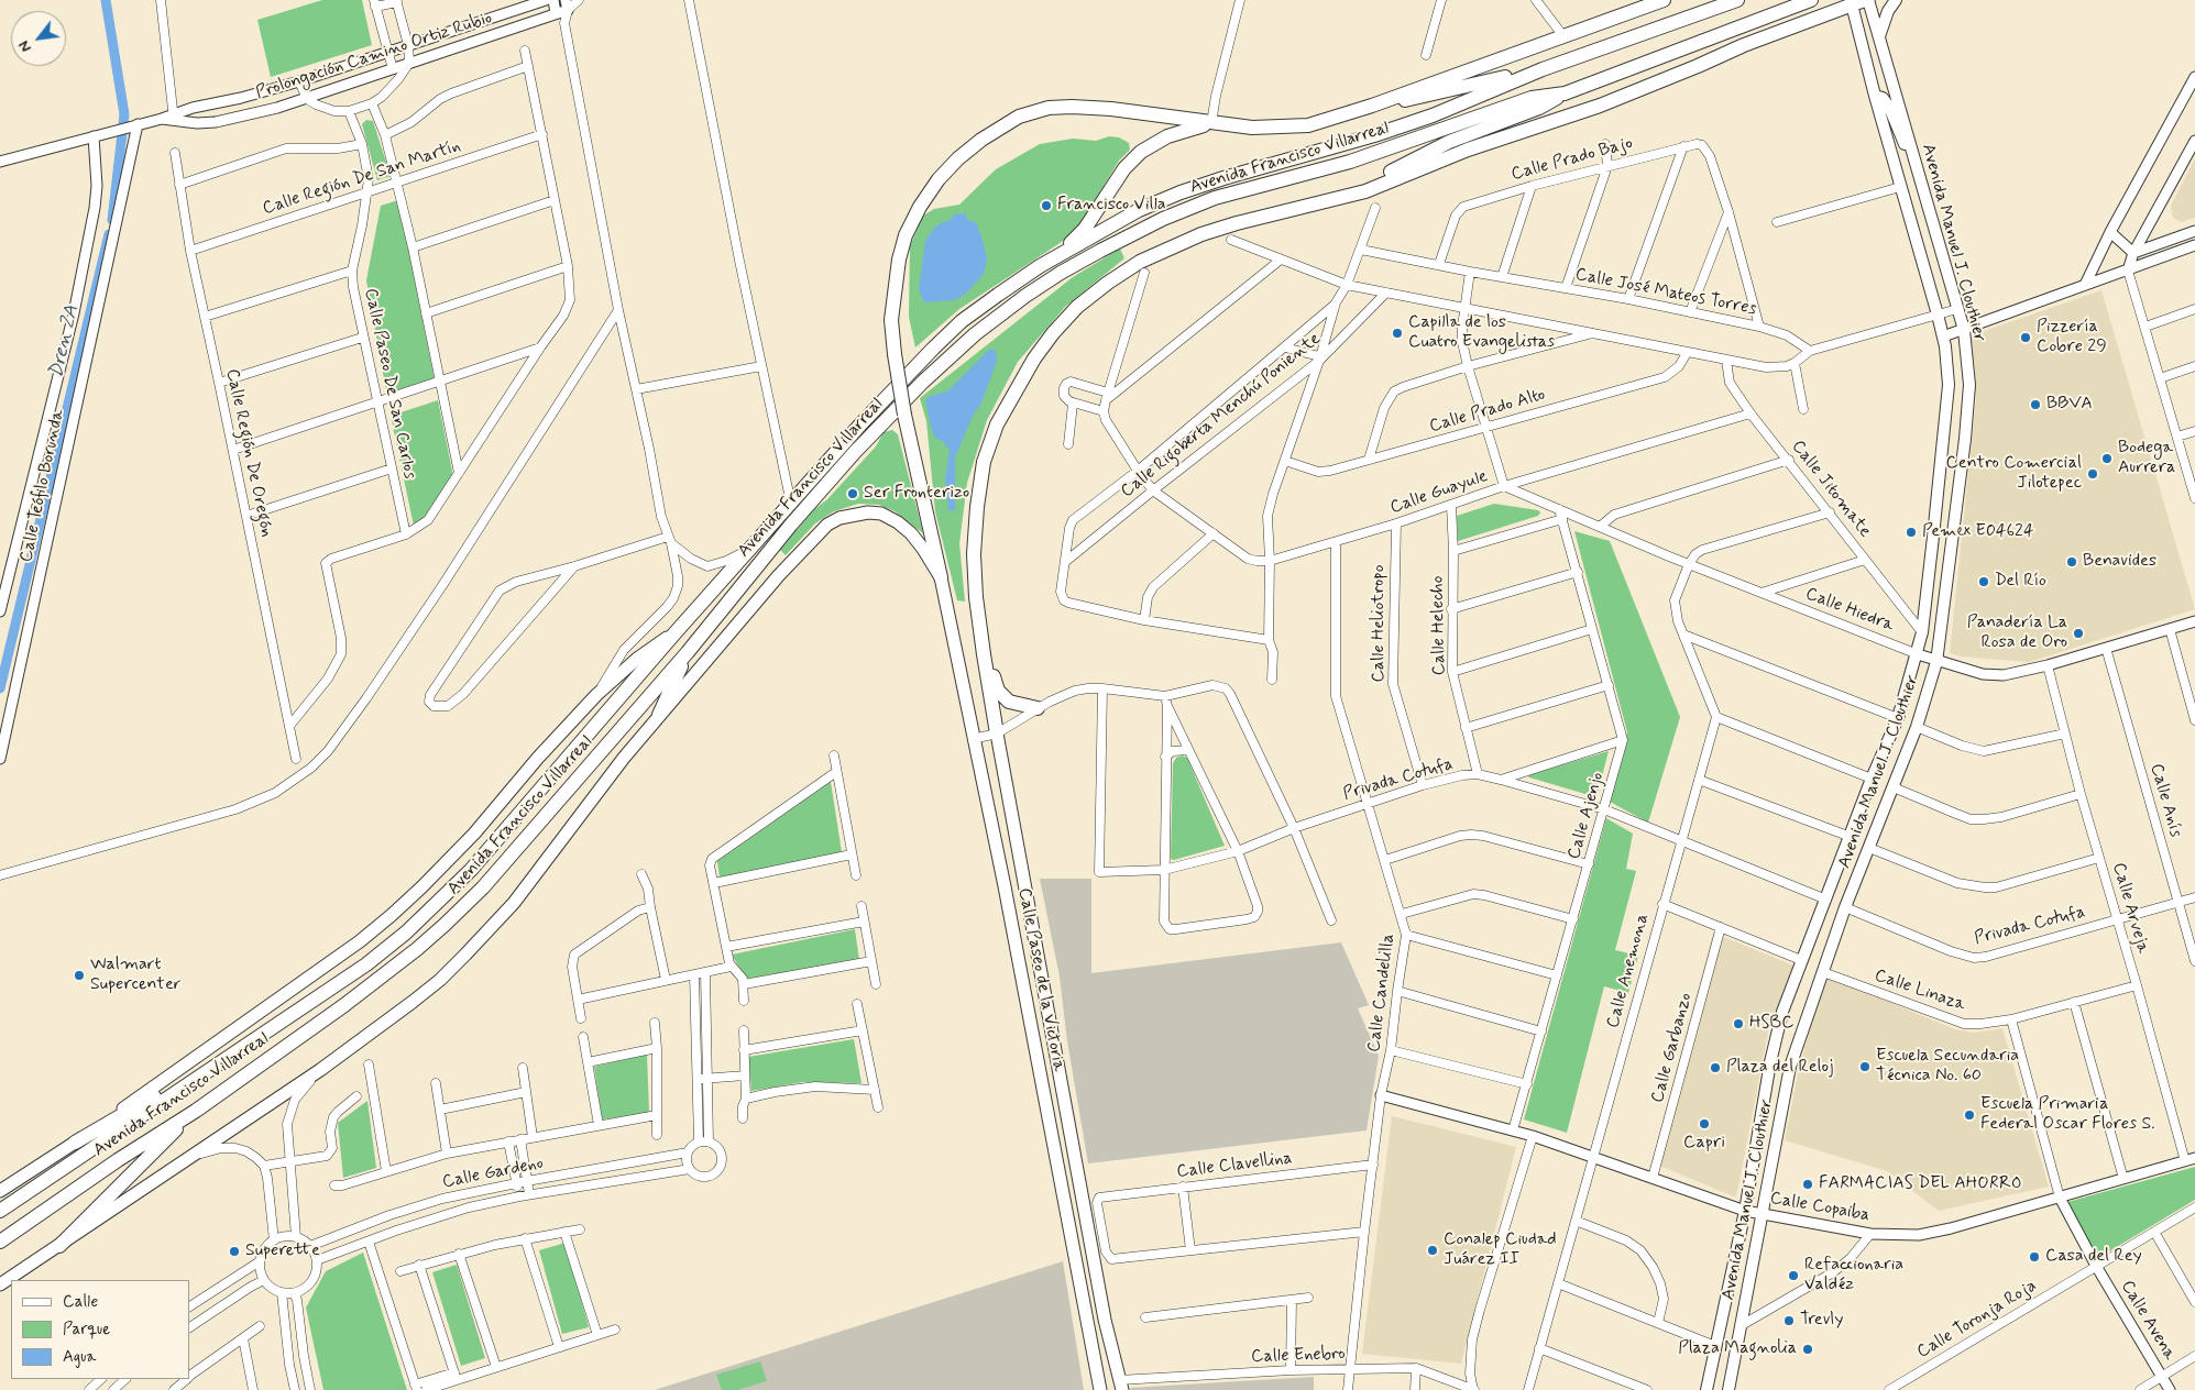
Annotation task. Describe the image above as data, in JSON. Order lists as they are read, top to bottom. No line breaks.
{"streets":{"highway":["Avenida Francisco Villarreal"],"main road":["Avenida Manuel J. Clouthier","Calle Paseo de la Victoria"],"street":["Prolongación Camino Ortiz Rubio","Calle Prado Bajo","Calle Región De San Martín","Calle José Mateos Torres","Calle Paseo De San Carlos","Calle Prado Alto","Calle Rigoberta Menchú Poniente","Calle Región De Oregón","Calle Teófilo Borunda","Calle Jitomate","Calle Guayule","Calle Hiedra","Calle Heliotropo","Calle Helecho","Privada Cotufa","Calle Anís","Calle Ajenjo","Calle Arveja","Calle Anemona","Calle Linaza","Calle Candelilla","Calle Garbanzo","Calle Clavellina","Calle Gardeno","Calle Copaiba","Calle Toronja Roja","Calle Avena","Calle Enebro"]},"crossings":[["Calle Prado Bajo","Calle José Mateos Torres"],["Calle Región De San Martín","Calle Paseo De San Carlos"],["Calle Región De San Martín","Calle Región De Oregón"],["Avenida Manuel J. Clouthier","Calle Jitomate"],["Avenida Manuel J. Clouthier","Calle Hiedra"],["Avenida Manuel J. Clouthier","Privada Cotufa"],["Avenida Manuel J. Clouthier","Calle Linaza"],["Avenida Manuel J. Clouthier","Calle Copaiba"],["Calle José Mateos Torres","Calle Rigoberta Menchú Poniente"],["Calle Rigoberta Menchú Poniente","Calle Guayule"],["Calle Jitomate","Calle Guayule"],["Calle Guayule","Calle Hiedra"],["Calle Guayule","Calle Heliotropo"],["Calle Guayule","Calle Helecho"],["Calle Guayule","Calle Candelilla"],["Calle Hiedra","Calle Anís"],["Calle Hiedra","Calle Ajenjo"],["Calle Hiedra","Calle Arveja"],["Calle Heliotropo","Privada Cotufa"],["Calle Helecho","Privada Cotufa"],["Privada Cotufa","Calle Anís"],["Privada Cotufa","Calle Ajenjo"],["Privada Cotufa","Calle Arveja"],["Privada Cotufa","Calle Anemona"],["Privada Cotufa","Calle Candelilla"],["Calle Ajenjo","Calle Copaiba"],["Calle Arveja","Calle Linaza"],["Calle Arveja","Calle Copaiba"],["Calle Anemona","Calle Copaiba"],["Calle Paseo de la Victoria","Calle Enebro"],["Calle Linaza","Calle Avena"],["Calle Candelilla","Calle Clavellina"],["Calle Candelilla","Calle Copaiba"],["Calle Candelilla","Calle Enebro"],["Calle Garbanzo","Calle Copaiba"],["Calle Copaiba","Calle Avena"],["Calle Toronja Roja","Calle Avena"]],"water":["Dren 2A"],"places":["Francisco Villa","Capilla de los Cuatro Evangelistas","Pizzería Cobre 29","BBVA","Bodega Aurrera","Centro Comercial Jilotepec","Ser Fronterizo","Pemex E04624","Benavides","Del Río","Panadería La Rosa de Oro","Walmart Supercenter","HSBC","Escuela Secundaria Técnica No. 60","Plaza del Reloj","Escuela Primaria Federal Oscar Flores S.","Capri","FARMACIAS DEL AHORRO","Conalep Ciudad Juárez II","Superette","Casa del Rey","Refaccionaria Valdéz","Trevly","Plaza Magnolia"],"legend":["Calle","Parque","Agua"],"north":"bottom left"}
